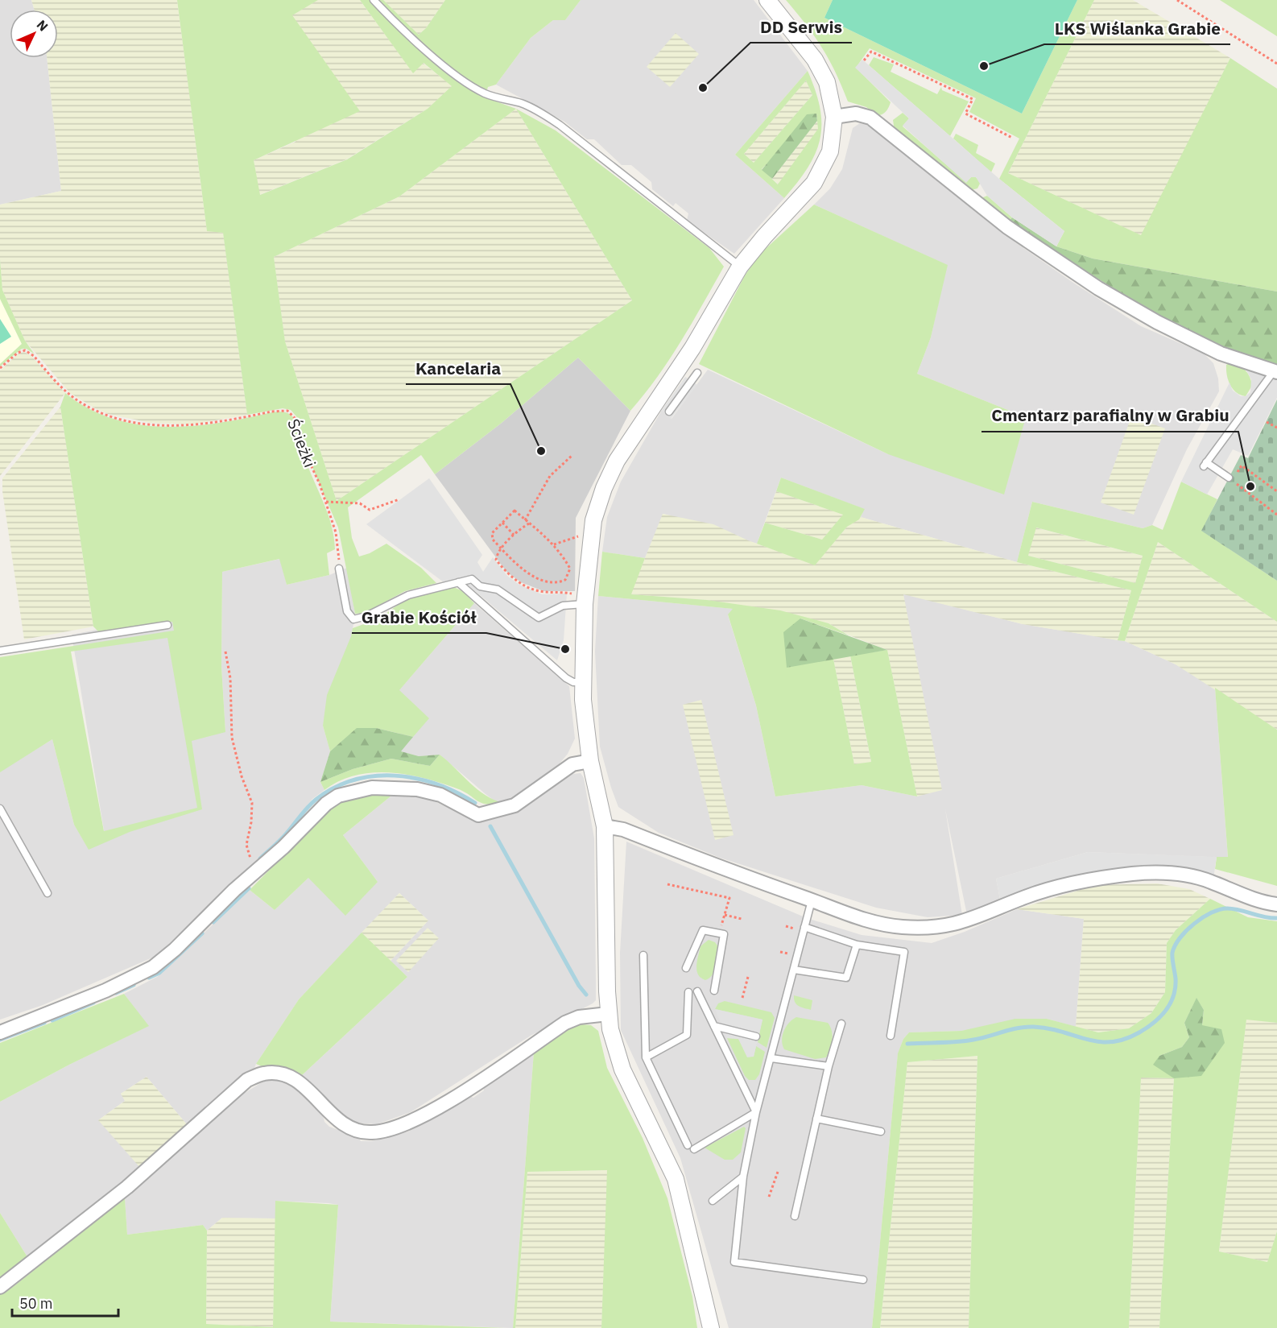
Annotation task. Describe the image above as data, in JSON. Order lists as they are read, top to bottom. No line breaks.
{"streets":{"path":["Ścieżki"]},"places":["LKS Wiślanka Grabie","DD Serwis","Kancelaria","Cmentarz parafialny w Grabiu","Grabie Kościół"],"scale_bar":"50 m","north":"top right"}
